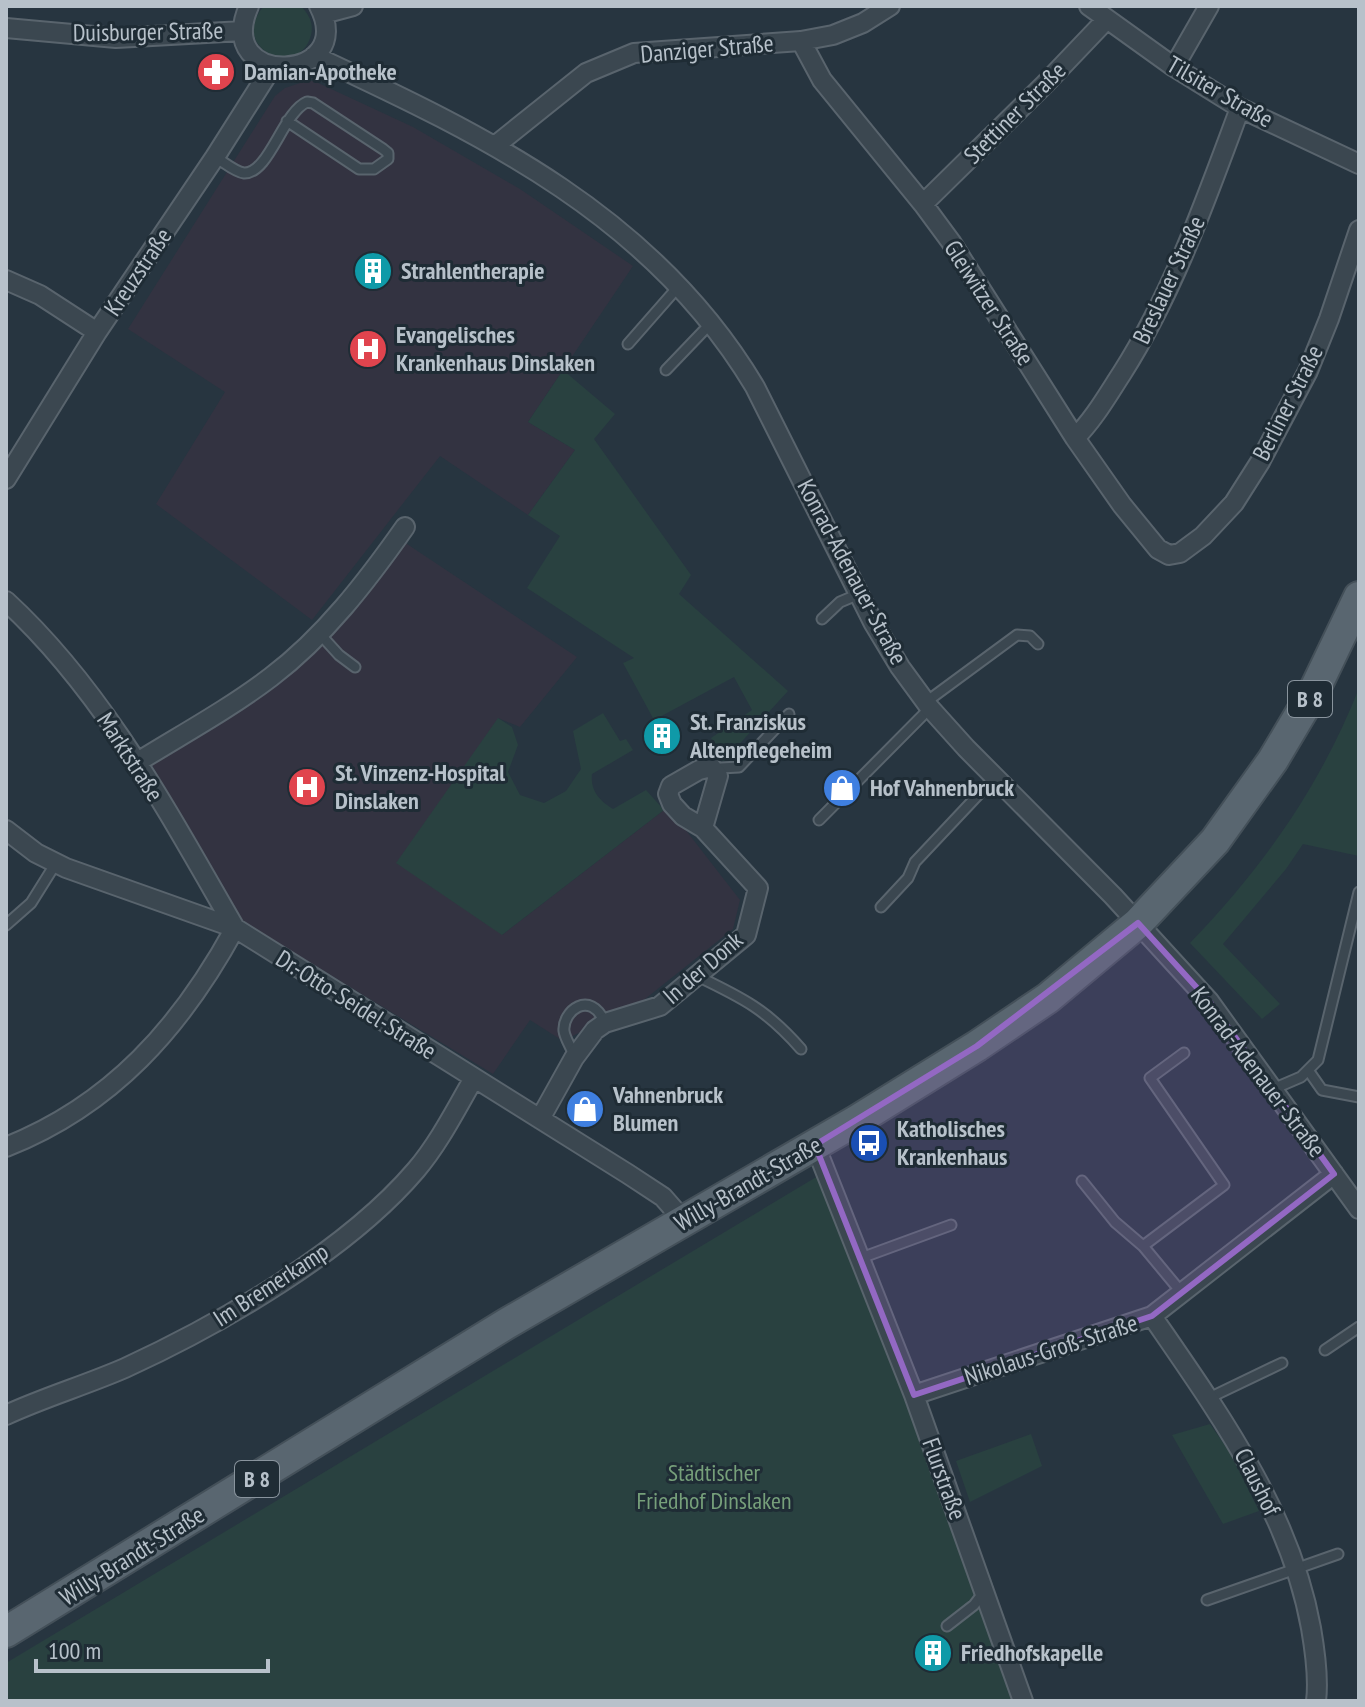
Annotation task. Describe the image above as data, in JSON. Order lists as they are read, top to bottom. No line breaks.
{"streets":{"main road":["B 8","Willy-Brandt-Straße"],"street":["Duisburger Straße","Danziger Straße","Tilsiter Straße","Stettiner Straße","Kreuzstraße","Breslauer Straße","Gleiwitzer Straße","Berliner Straße","Konrad-Adenauer-Straße","Marktstraße","In der Donk","Dr.-Otto-Seidel-Straße","Im Bremerkamp","Nikolaus-Groß-Straße","Flurstraße","Claushof"]},"crossings":[["Danziger Straße","Gleiwitzer Straße"],["Danziger Straße","Konrad-Adenauer-Straße"],["Tilsiter Straße","Stettiner Straße"],["Tilsiter Straße","Breslauer Straße"],["Stettiner Straße","Gleiwitzer Straße"],["Breslauer Straße","Gleiwitzer Straße"],["Gleiwitzer Straße","Berliner Straße"],["Konrad-Adenauer-Straße","Willy-Brandt-Straße"],["Konrad-Adenauer-Straße","Nikolaus-Groß-Straße"],["Marktstraße","Dr.-Otto-Seidel-Straße"],["In der Donk","Dr.-Otto-Seidel-Straße"],["Dr.-Otto-Seidel-Straße","Willy-Brandt-Straße"],["Dr.-Otto-Seidel-Straße","Im Bremerkamp"],["Willy-Brandt-Straße","Flurstraße"],["Nikolaus-Groß-Straße","Flurstraße"],["Nikolaus-Groß-Straße","Claushof"]],"parks":["Städtischer Friedhof Dinslaken"],"places":{"pharmacy":["Damian-Apotheke"],"building":["Strahlentherapie","St. Franziskus Altenpflegeheim","Friedhofskapelle"],"hospital":["Evangelisches Krankenhaus Dinslaken","St. Vinzenz-Hospital Dinslaken"],"shop":["Hof Vahnenbruck","Vahnenbruck Blumen"],"bus stop":["Katholisches Krankenhaus"]},"scale_bar":"100 m"}
